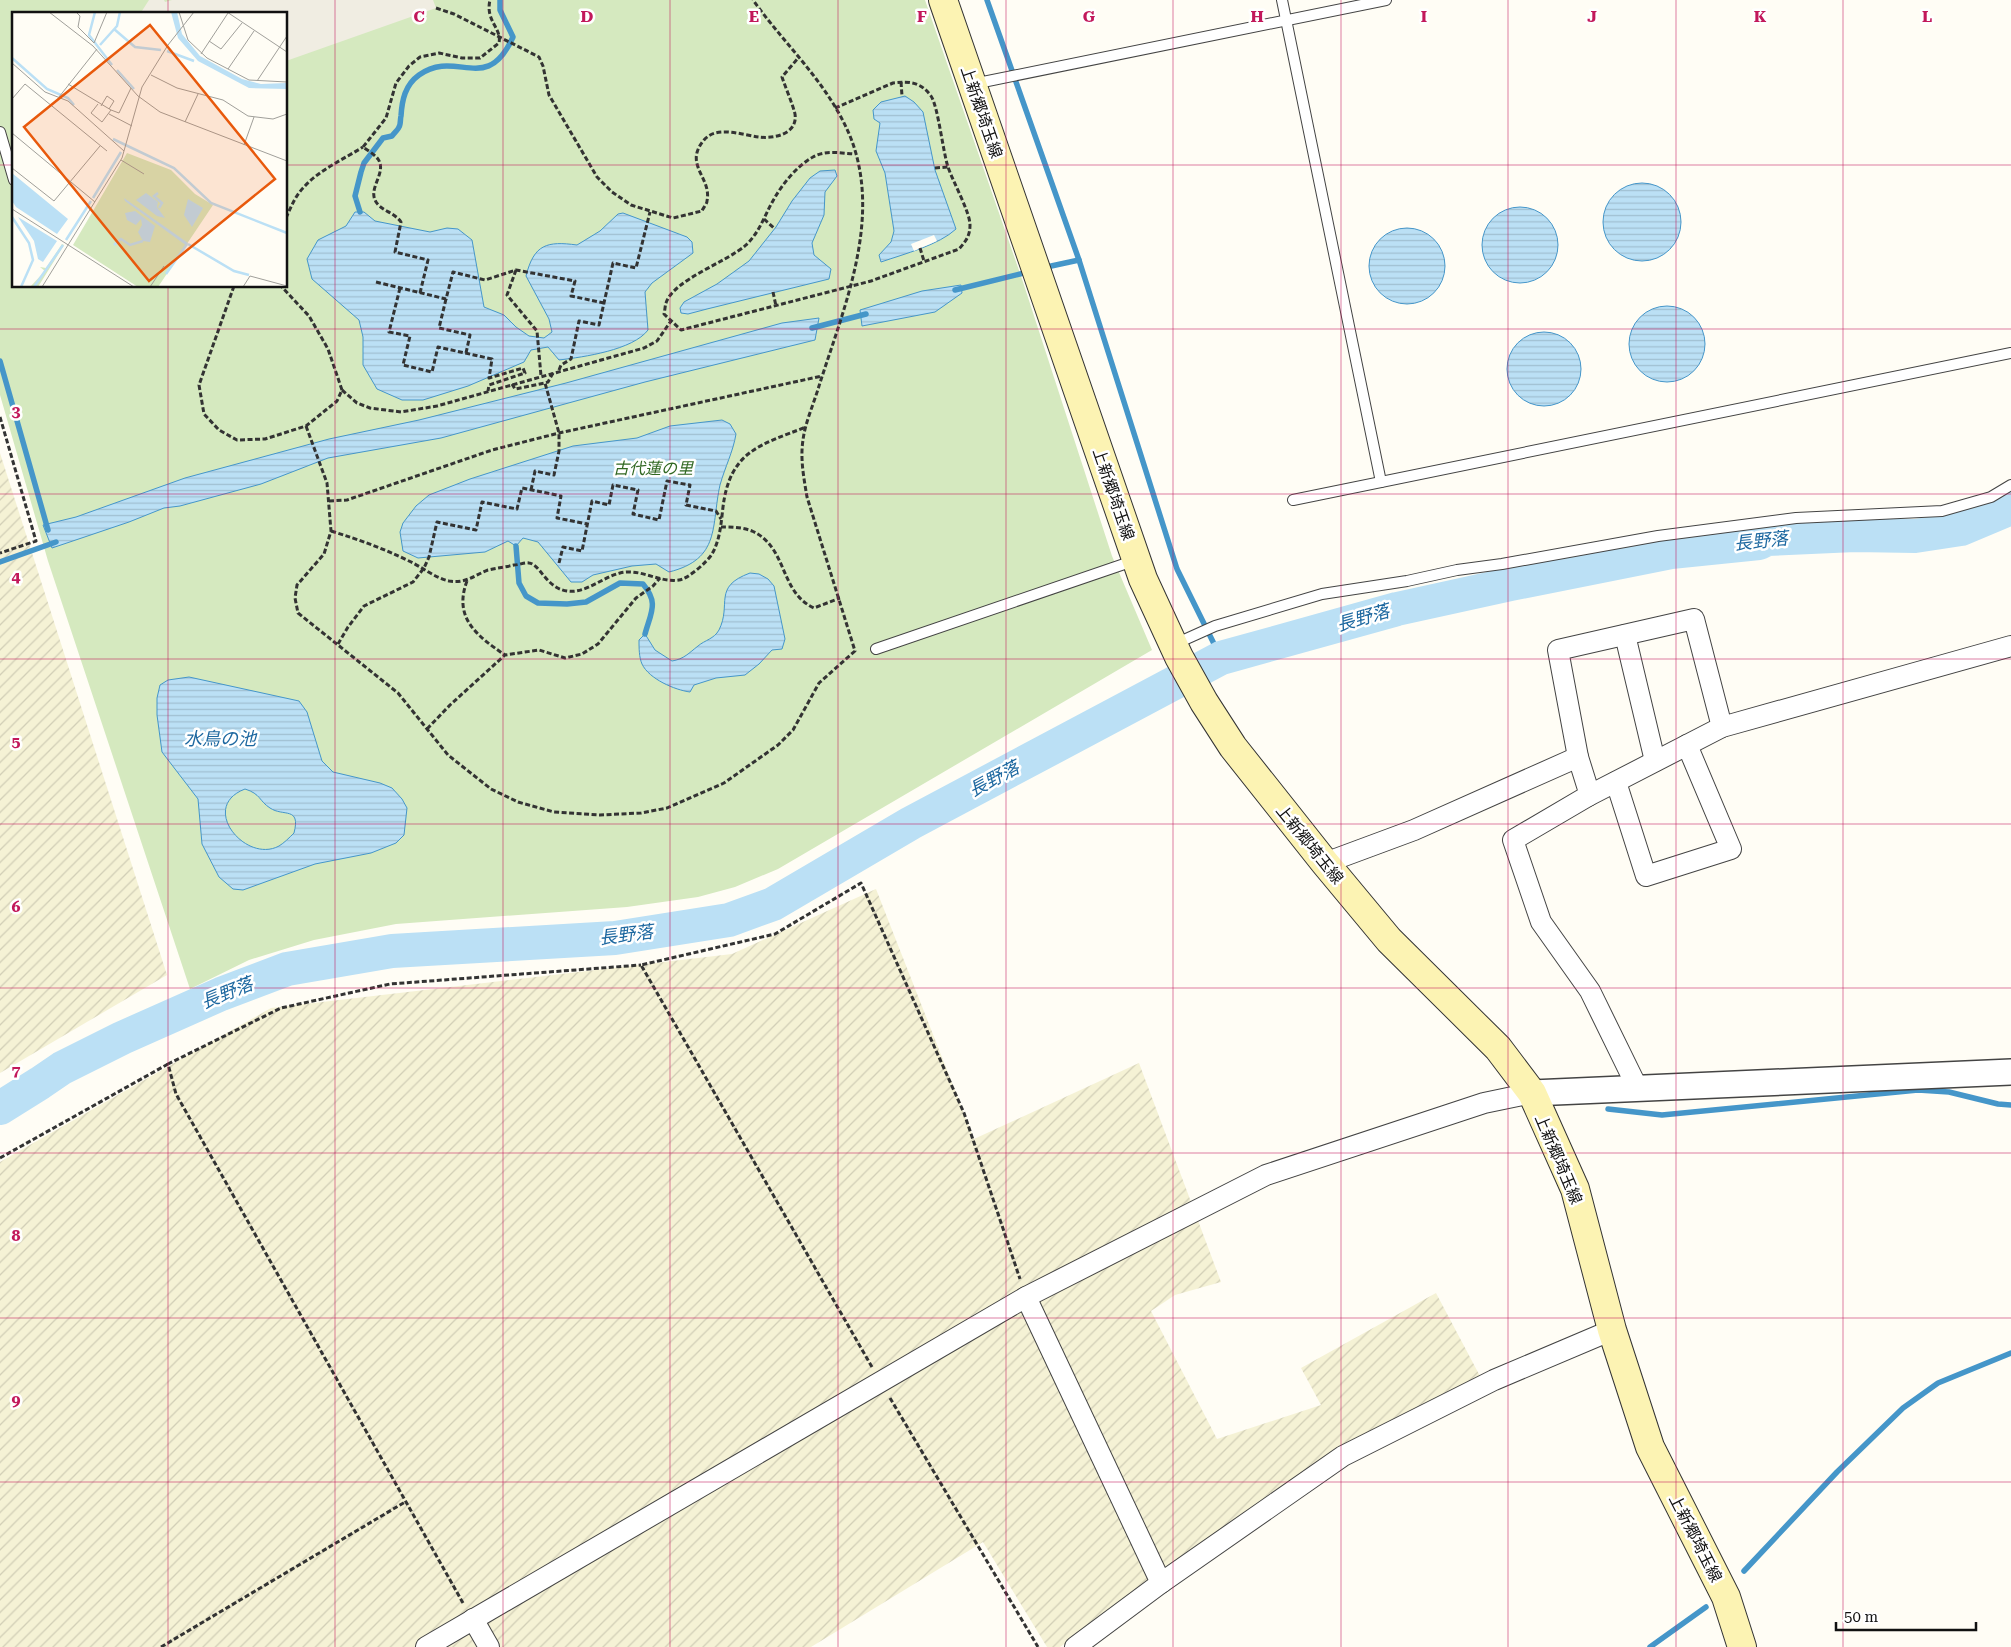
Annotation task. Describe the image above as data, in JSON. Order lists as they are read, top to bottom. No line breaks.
{"streets":{"main road":["上新郷埼玉線"]},"water":["長野落","水鳥の池"],"parks":["古代蓮の里"],"scale_bar":"50 m","grid":{"columns":["C","D","E","F","G","H","I","J","K","L"],"rows":["3","4","5","6","7","8","9"]}}
